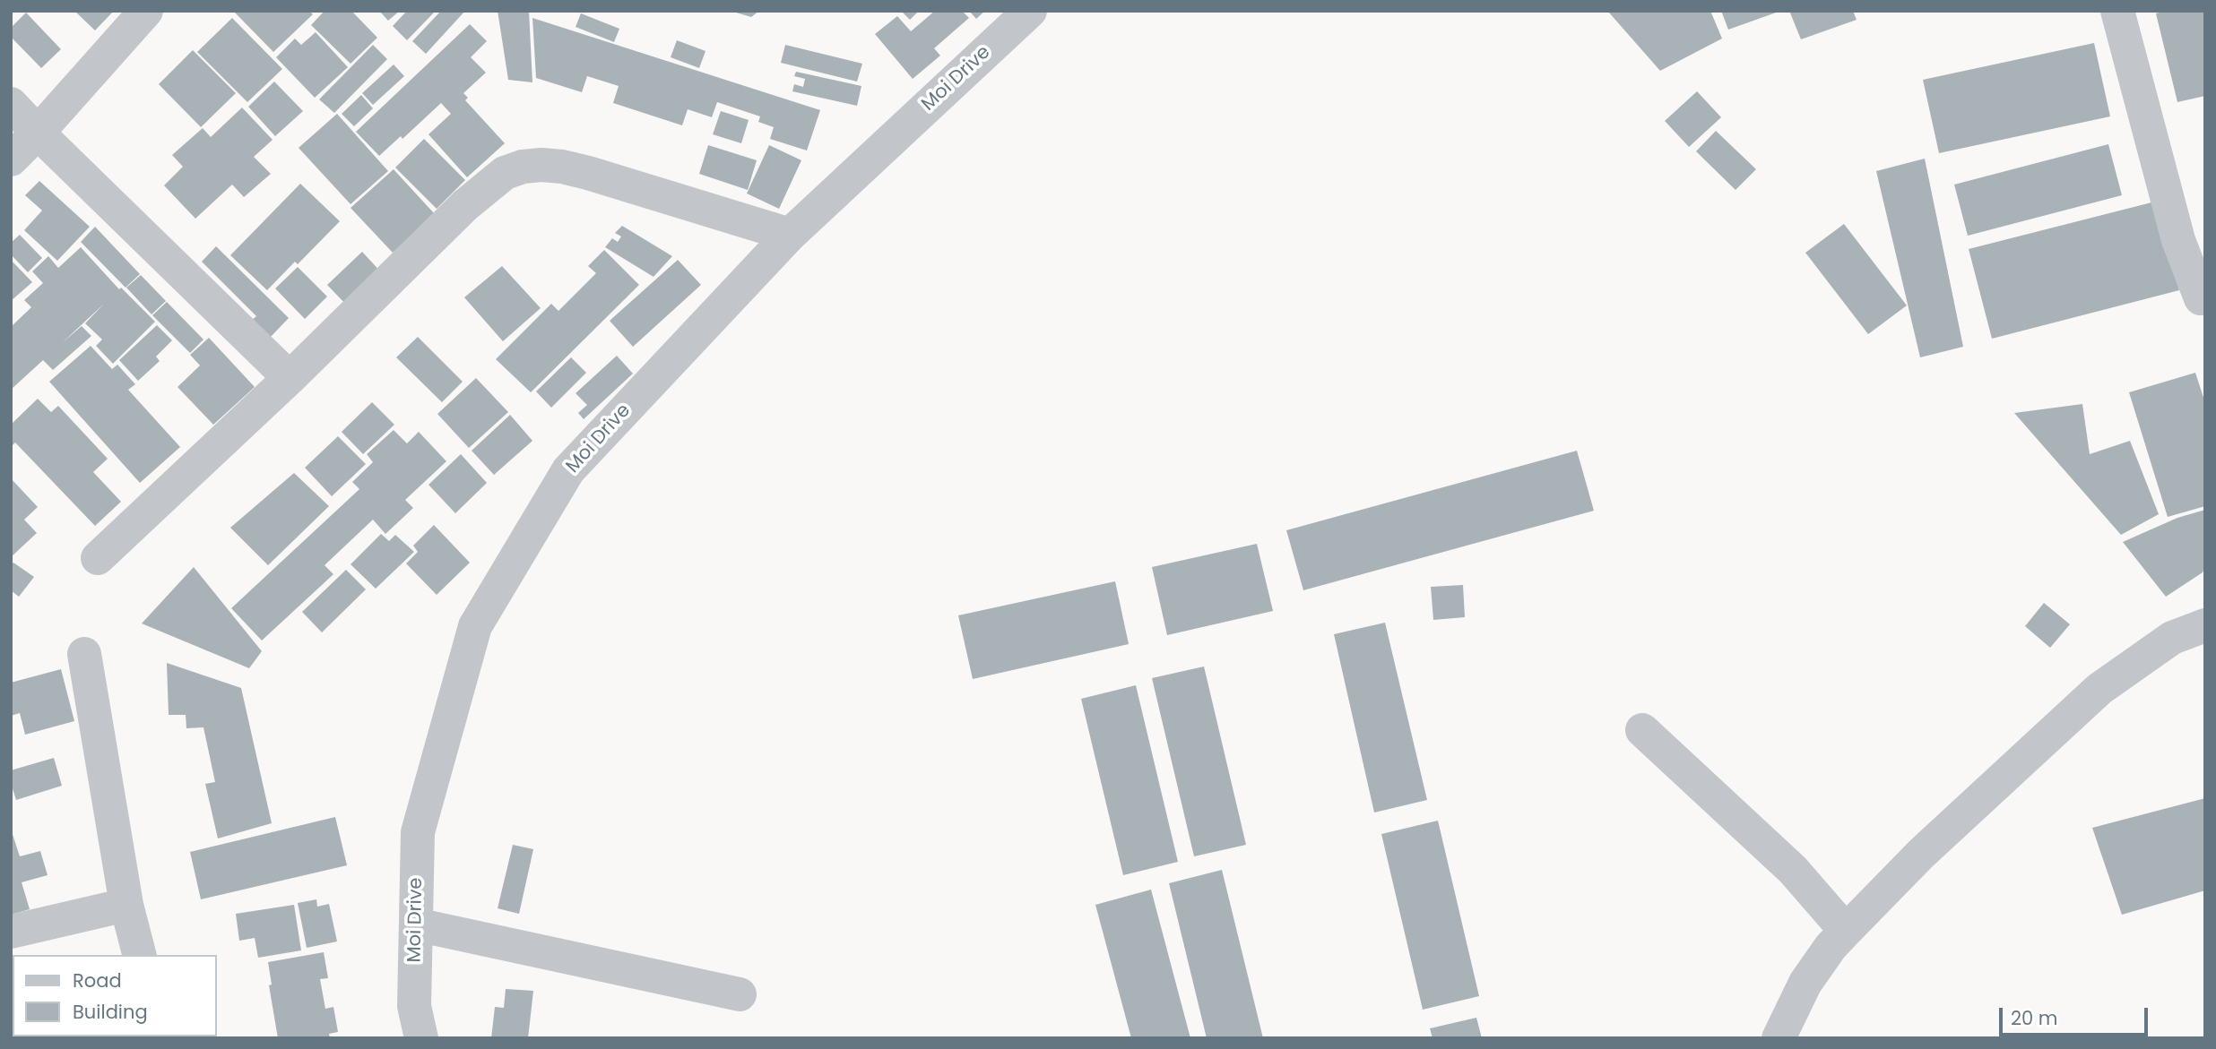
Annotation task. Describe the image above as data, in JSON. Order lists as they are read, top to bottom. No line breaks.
{"streets":{"street":["Moi Drive"]},"legend":["Road","Building"],"scale_bar":"20 m"}
